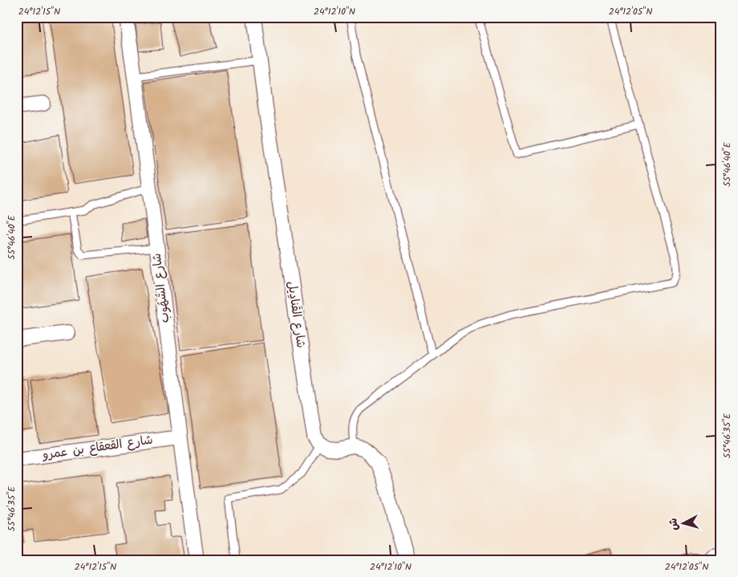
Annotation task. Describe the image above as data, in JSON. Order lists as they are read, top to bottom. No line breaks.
{"streets":{"street":["شارع السُّهُوب","شارع القَنادِيل","شارع القعقاع بن عمرو"]},"crossings":[["شارع السُّهُوب","شارع القعقاع بن عمرو"]],"north":"left","coordinates":["24°12'15\"N","24°12'10\"N","24°12'05\"N","55°46'40\"E","55°46'35\"E"]}
